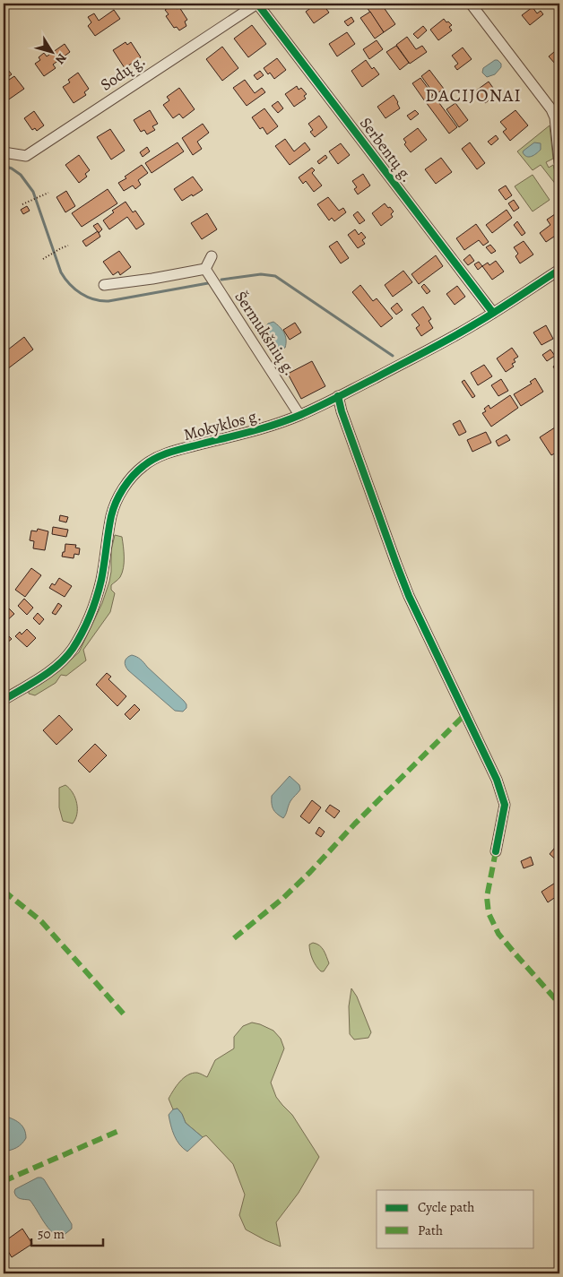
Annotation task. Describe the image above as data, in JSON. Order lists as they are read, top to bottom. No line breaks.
{"streets":{"street":["Sodų g.","Serbentų g.","Šermukšnių g.","Mokyklos g."]},"crossings":[["Sodų g.","Serbentų g."],["Serbentų g.","Mokyklos g."],["Šermukšnių g.","Mokyklos g."]],"districts":["DACIJONAI"],"legend":["Cycle path","Path"],"scale_bar":"50 m","north":"bottom right"}
